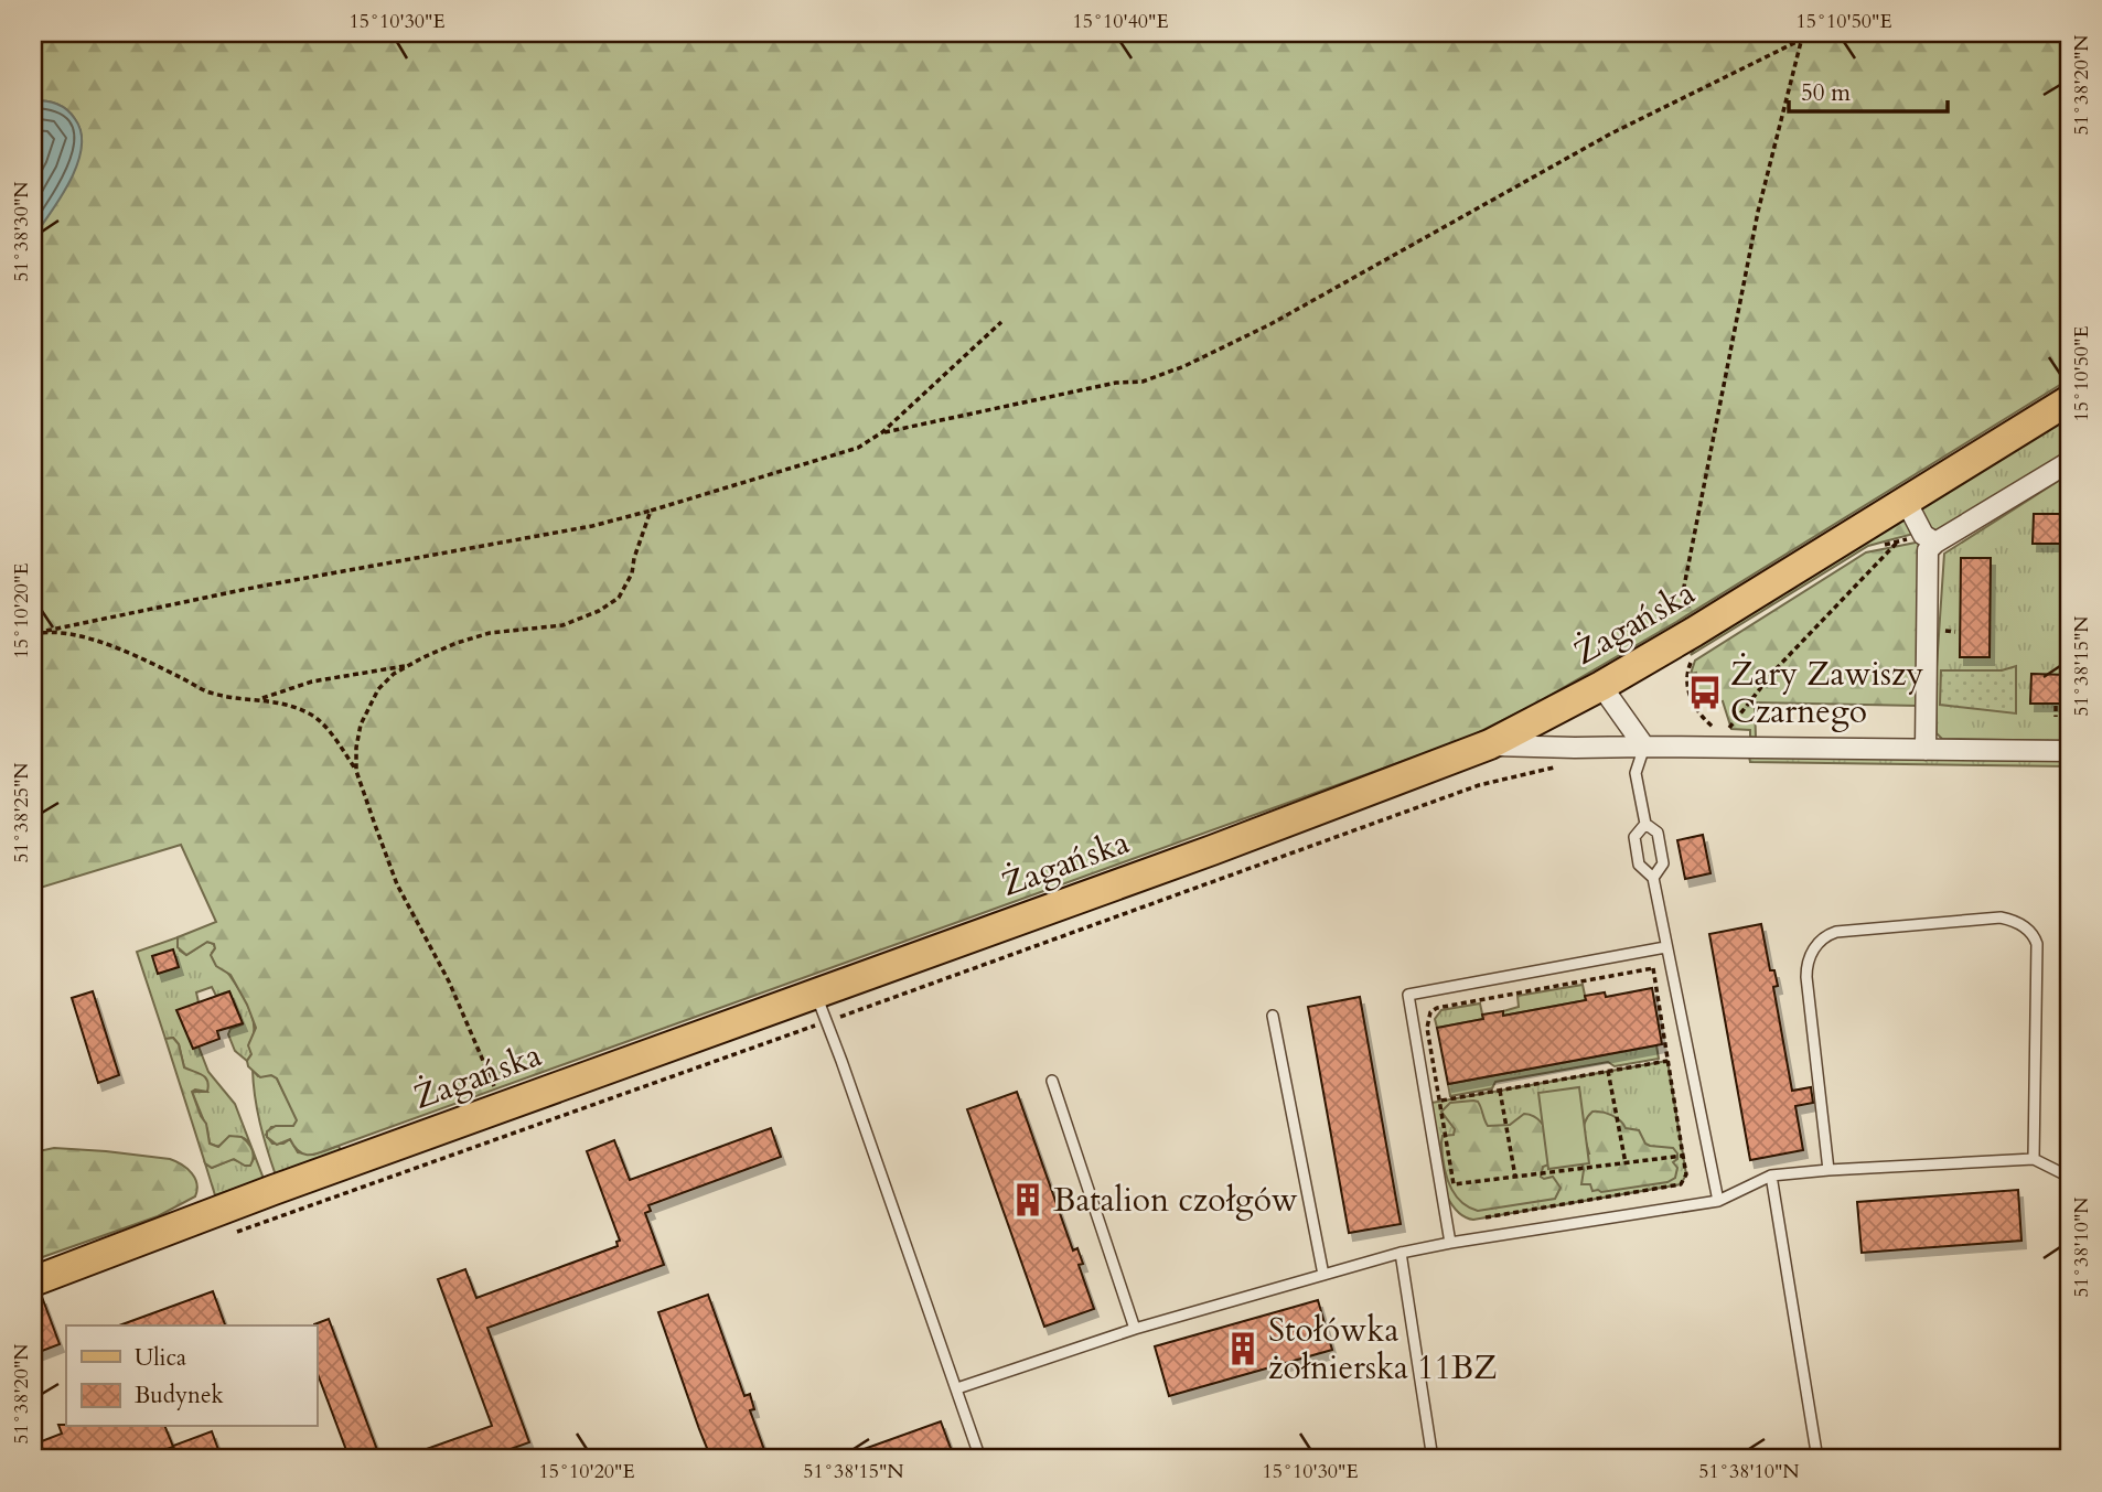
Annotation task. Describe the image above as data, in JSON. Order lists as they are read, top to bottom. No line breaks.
{"streets":{"main road":["Żagańska"]},"places":{"bus stop":["Żary Zawiszy Czarnego"],"building":["Batalion czołgów","Stołówka żołnierska 11BZ"]},"legend":["Ulica","Budynek"],"scale_bar":"50 m","coordinates":["15°10'30\"E","15°10'40\"E","15°10'50\"E","51°38'20\"N","51°38'30\"N","15°10'20\"E","51°38'15\"N","51°38'25\"N","51°38'10\"N"]}
